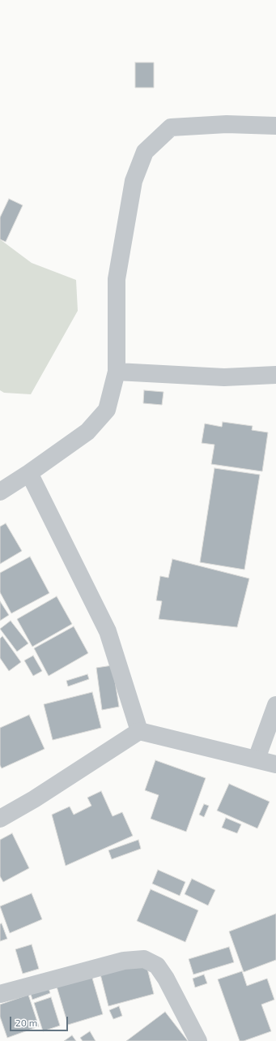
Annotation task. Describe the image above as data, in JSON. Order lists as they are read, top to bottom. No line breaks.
{"scale_bar":"20 m"}
